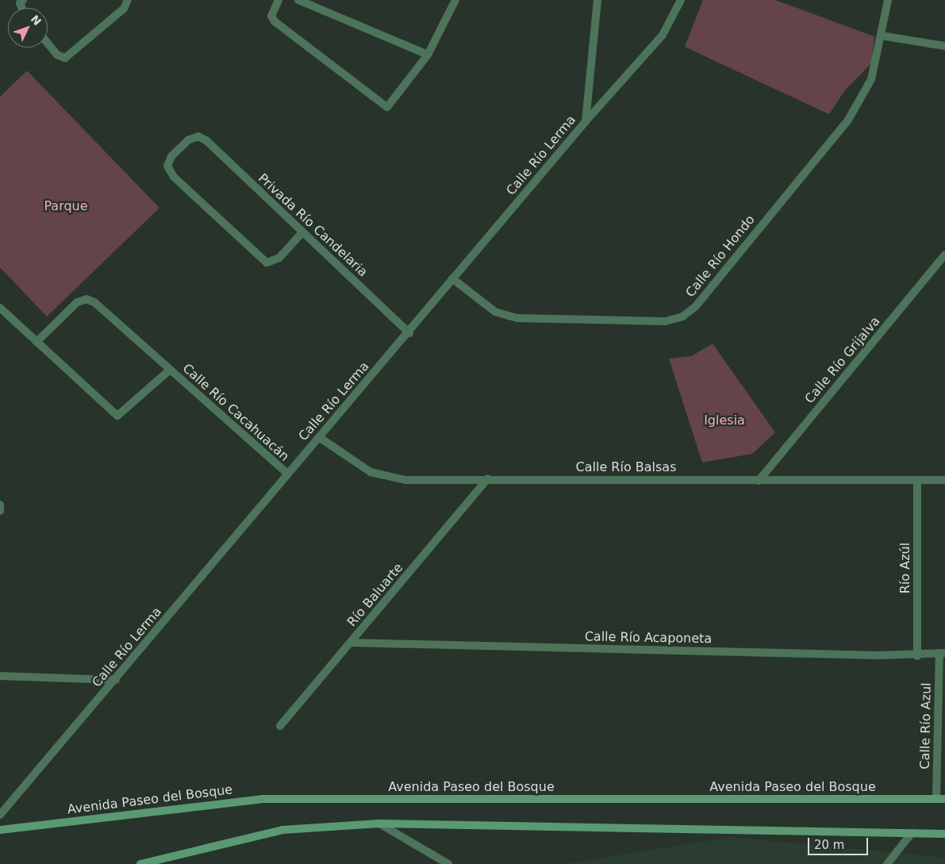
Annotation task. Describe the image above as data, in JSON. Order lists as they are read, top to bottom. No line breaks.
{"streets":{"main road":["Avenida Paseo del Bosque"],"street":["Calle Río Lerma","Privada Río Candelaria","Calle Río Hondo","Calle Río Grijalva","Calle Río Cacahuacán","Calle Río Balsas","Río Azúl","Río Baluarte","Calle Río Acaponeta","Calle Río Azul"]},"crossings":[["Calle Río Lerma","Privada Río Candelaria"],["Calle Río Lerma","Calle Río Hondo"],["Calle Río Lerma","Calle Río Cacahuacán"],["Calle Río Lerma","Calle Río Balsas"],["Calle Río Grijalva","Calle Río Balsas"],["Calle Río Balsas","Río Azúl"],["Calle Río Balsas","Río Baluarte"],["Río Azúl","Calle Río Acaponeta"],["Río Baluarte","Calle Río Acaponeta"],["Calle Río Acaponeta","Calle Río Azul"],["Calle Río Azul","Avenida Paseo del Bosque"]],"parks":["Parque","Iglesia"],"scale_bar":"20 m","north":"top right"}
